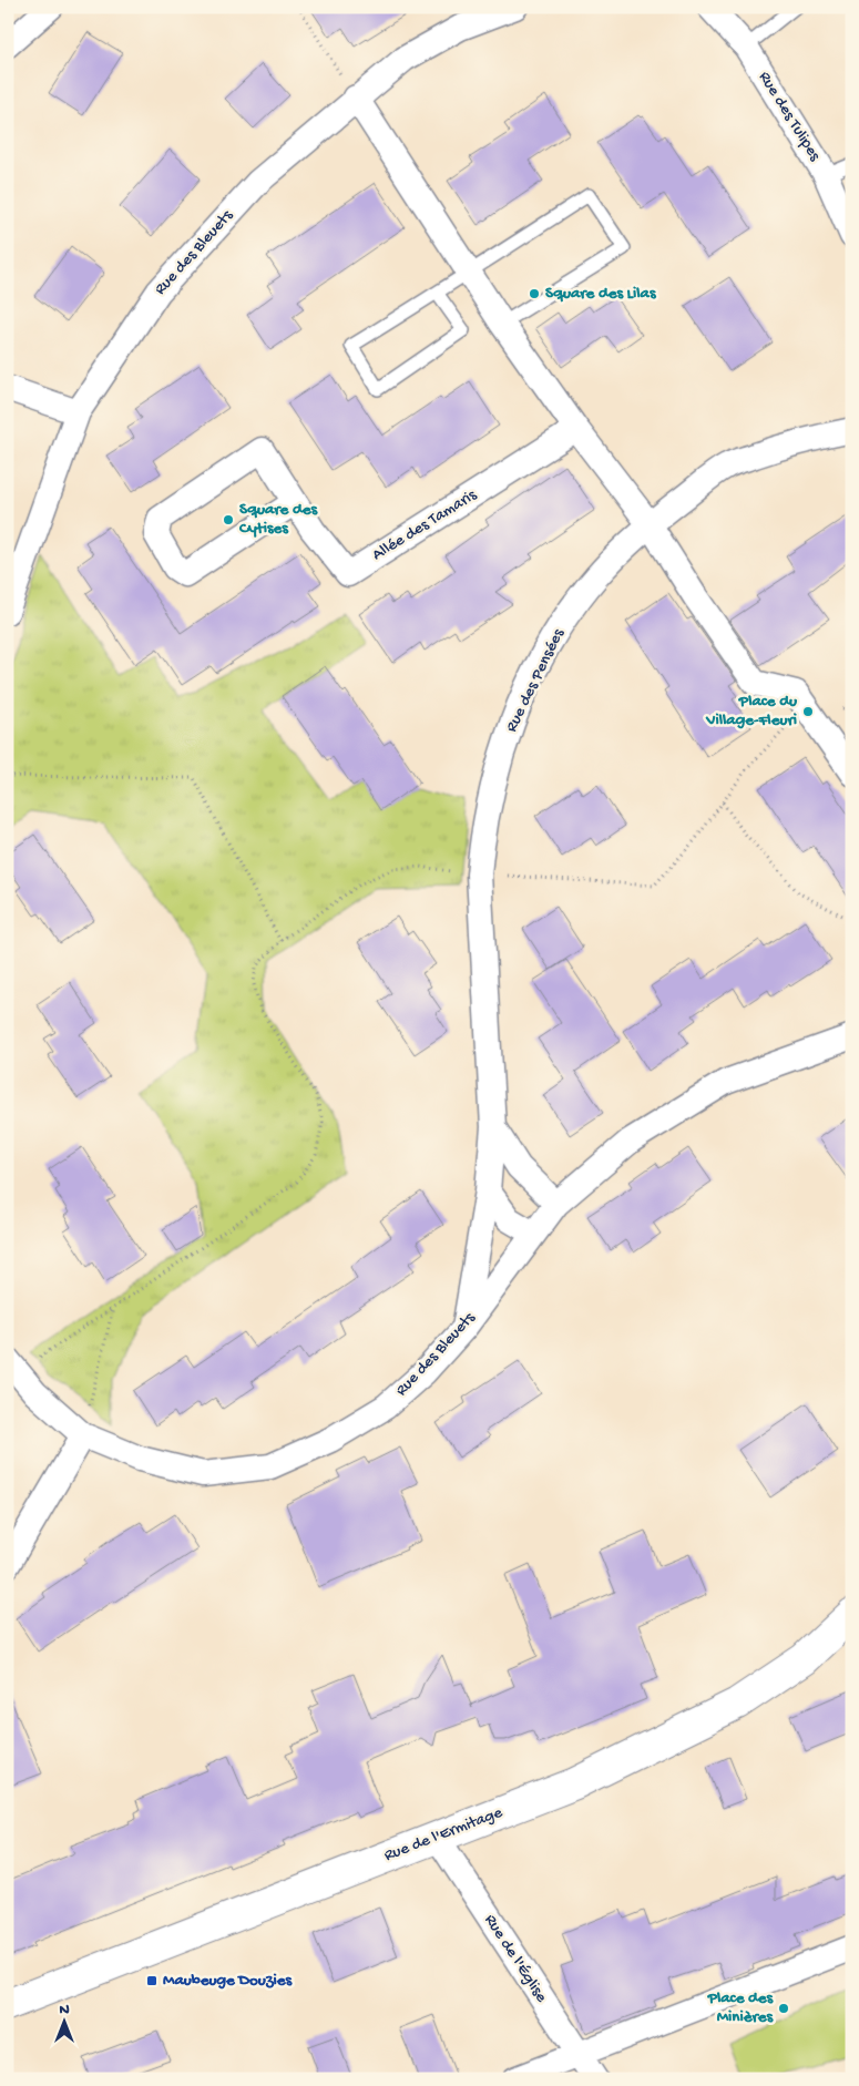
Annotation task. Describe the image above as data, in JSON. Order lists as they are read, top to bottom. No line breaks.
{"streets":{"main road":["Rue de l'Ermitage"],"street":["Rue des Tulipes","Rue des Bleuets","Allée des Tamaris","Rue des Pensées","Rue de l'Église"]},"crossings":[["Rue des Bleuets","Rue des Pensées"],["Rue de l'Ermitage","Rue de l'Église"]],"places":{"other":["Square des Lilas","Square des Cytises","Place du Village-Fleuri","Place des Minières"],"transit":["Maubeuge Douzies"]},"north":"top"}
